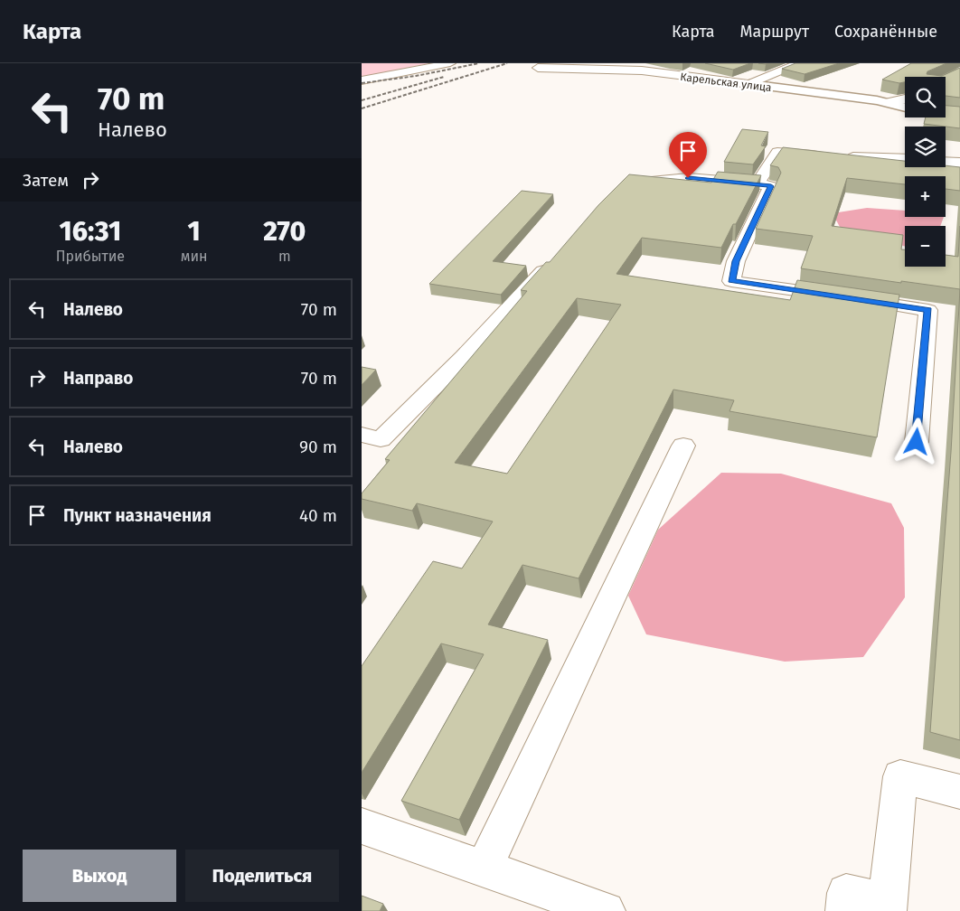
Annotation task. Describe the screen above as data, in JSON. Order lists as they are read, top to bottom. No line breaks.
{"streets":{"street":["Карельская улица"]},"page":{"header":"Карта","nav":["Карта","Маршрут","Сохранённые"],"turn":["70 m","Налево"],"map_buttons":["+","−"],"then":"Затем","eta":["16:31","Прибытие","1","мин","270","m"],"list":[{"name":"Налево","value":"70 m"},{"name":"Направо","value":"70 m"},{"name":"Налево","value":"90 m"},{"name":"Пункт назначения","value":"40 m"}],"buttons":["Выход","Поделиться"]}}
